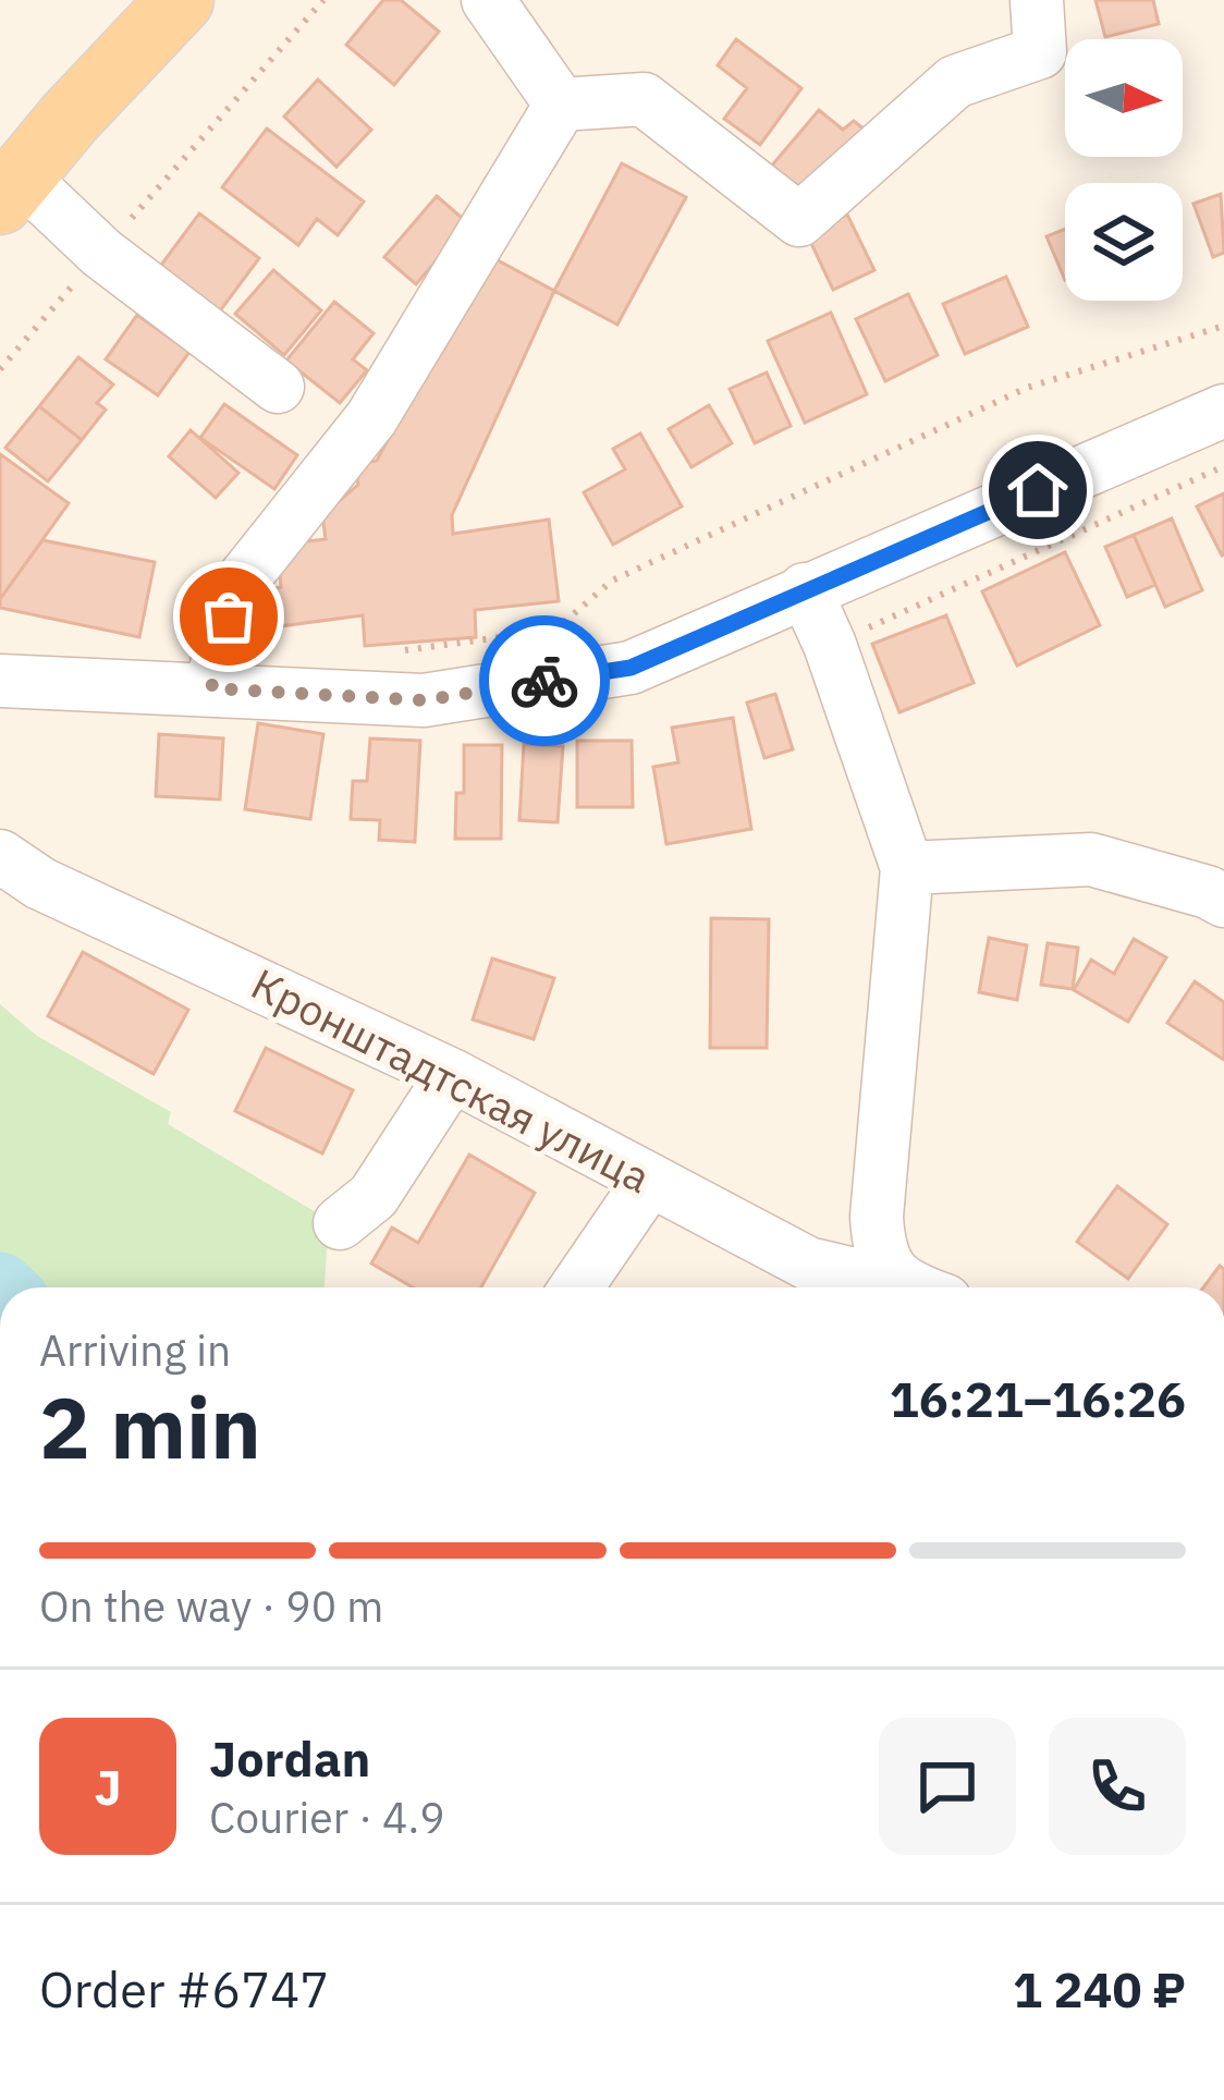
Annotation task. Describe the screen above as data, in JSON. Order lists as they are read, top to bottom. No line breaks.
{"streets":{"street":["Кронштадтская улица"]},"north":"right","page":{"heading":["2 min","Arriving in","16:21–16:26"],"panel":["Jordan","Courier · 4.9","Order #6747","1 240 ₽"],"bar":"On the way · 90 m","round":"J"}}
